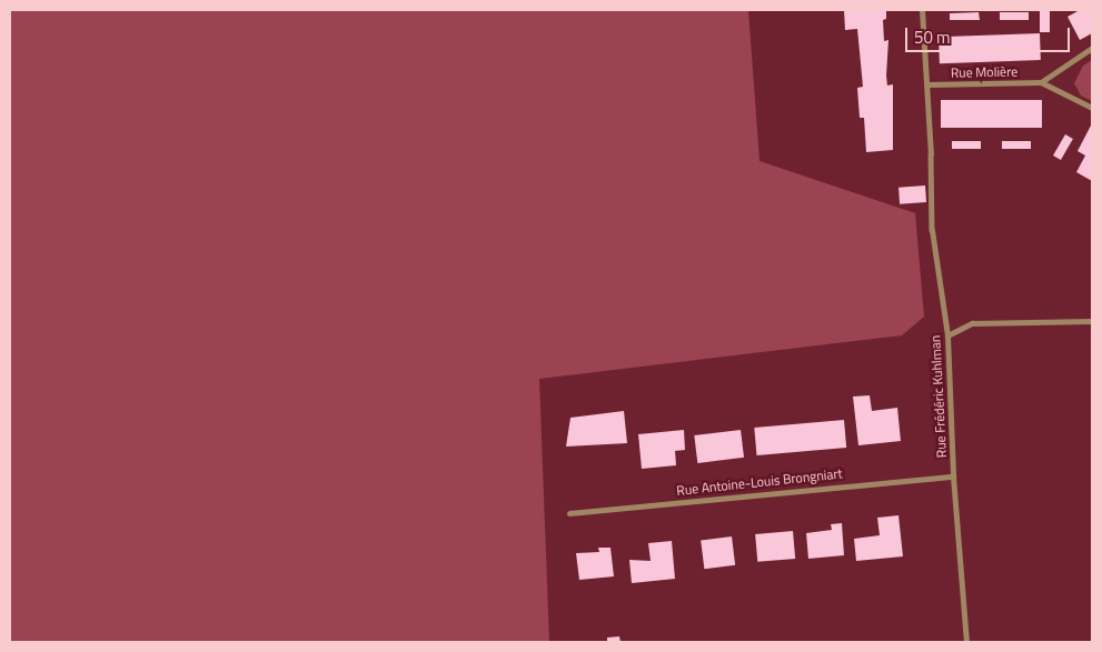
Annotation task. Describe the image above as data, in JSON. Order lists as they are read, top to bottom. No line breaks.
{"streets":{"street":["Rue Molière","Rue Frédéric Kuhlman","Rue Antoine-Louis Brongniart"]},"crossings":[["Rue Molière","Rue Frédéric Kuhlman"],["Rue Frédéric Kuhlman","Rue Antoine-Louis Brongniart"]],"scale_bar":"50 m"}
